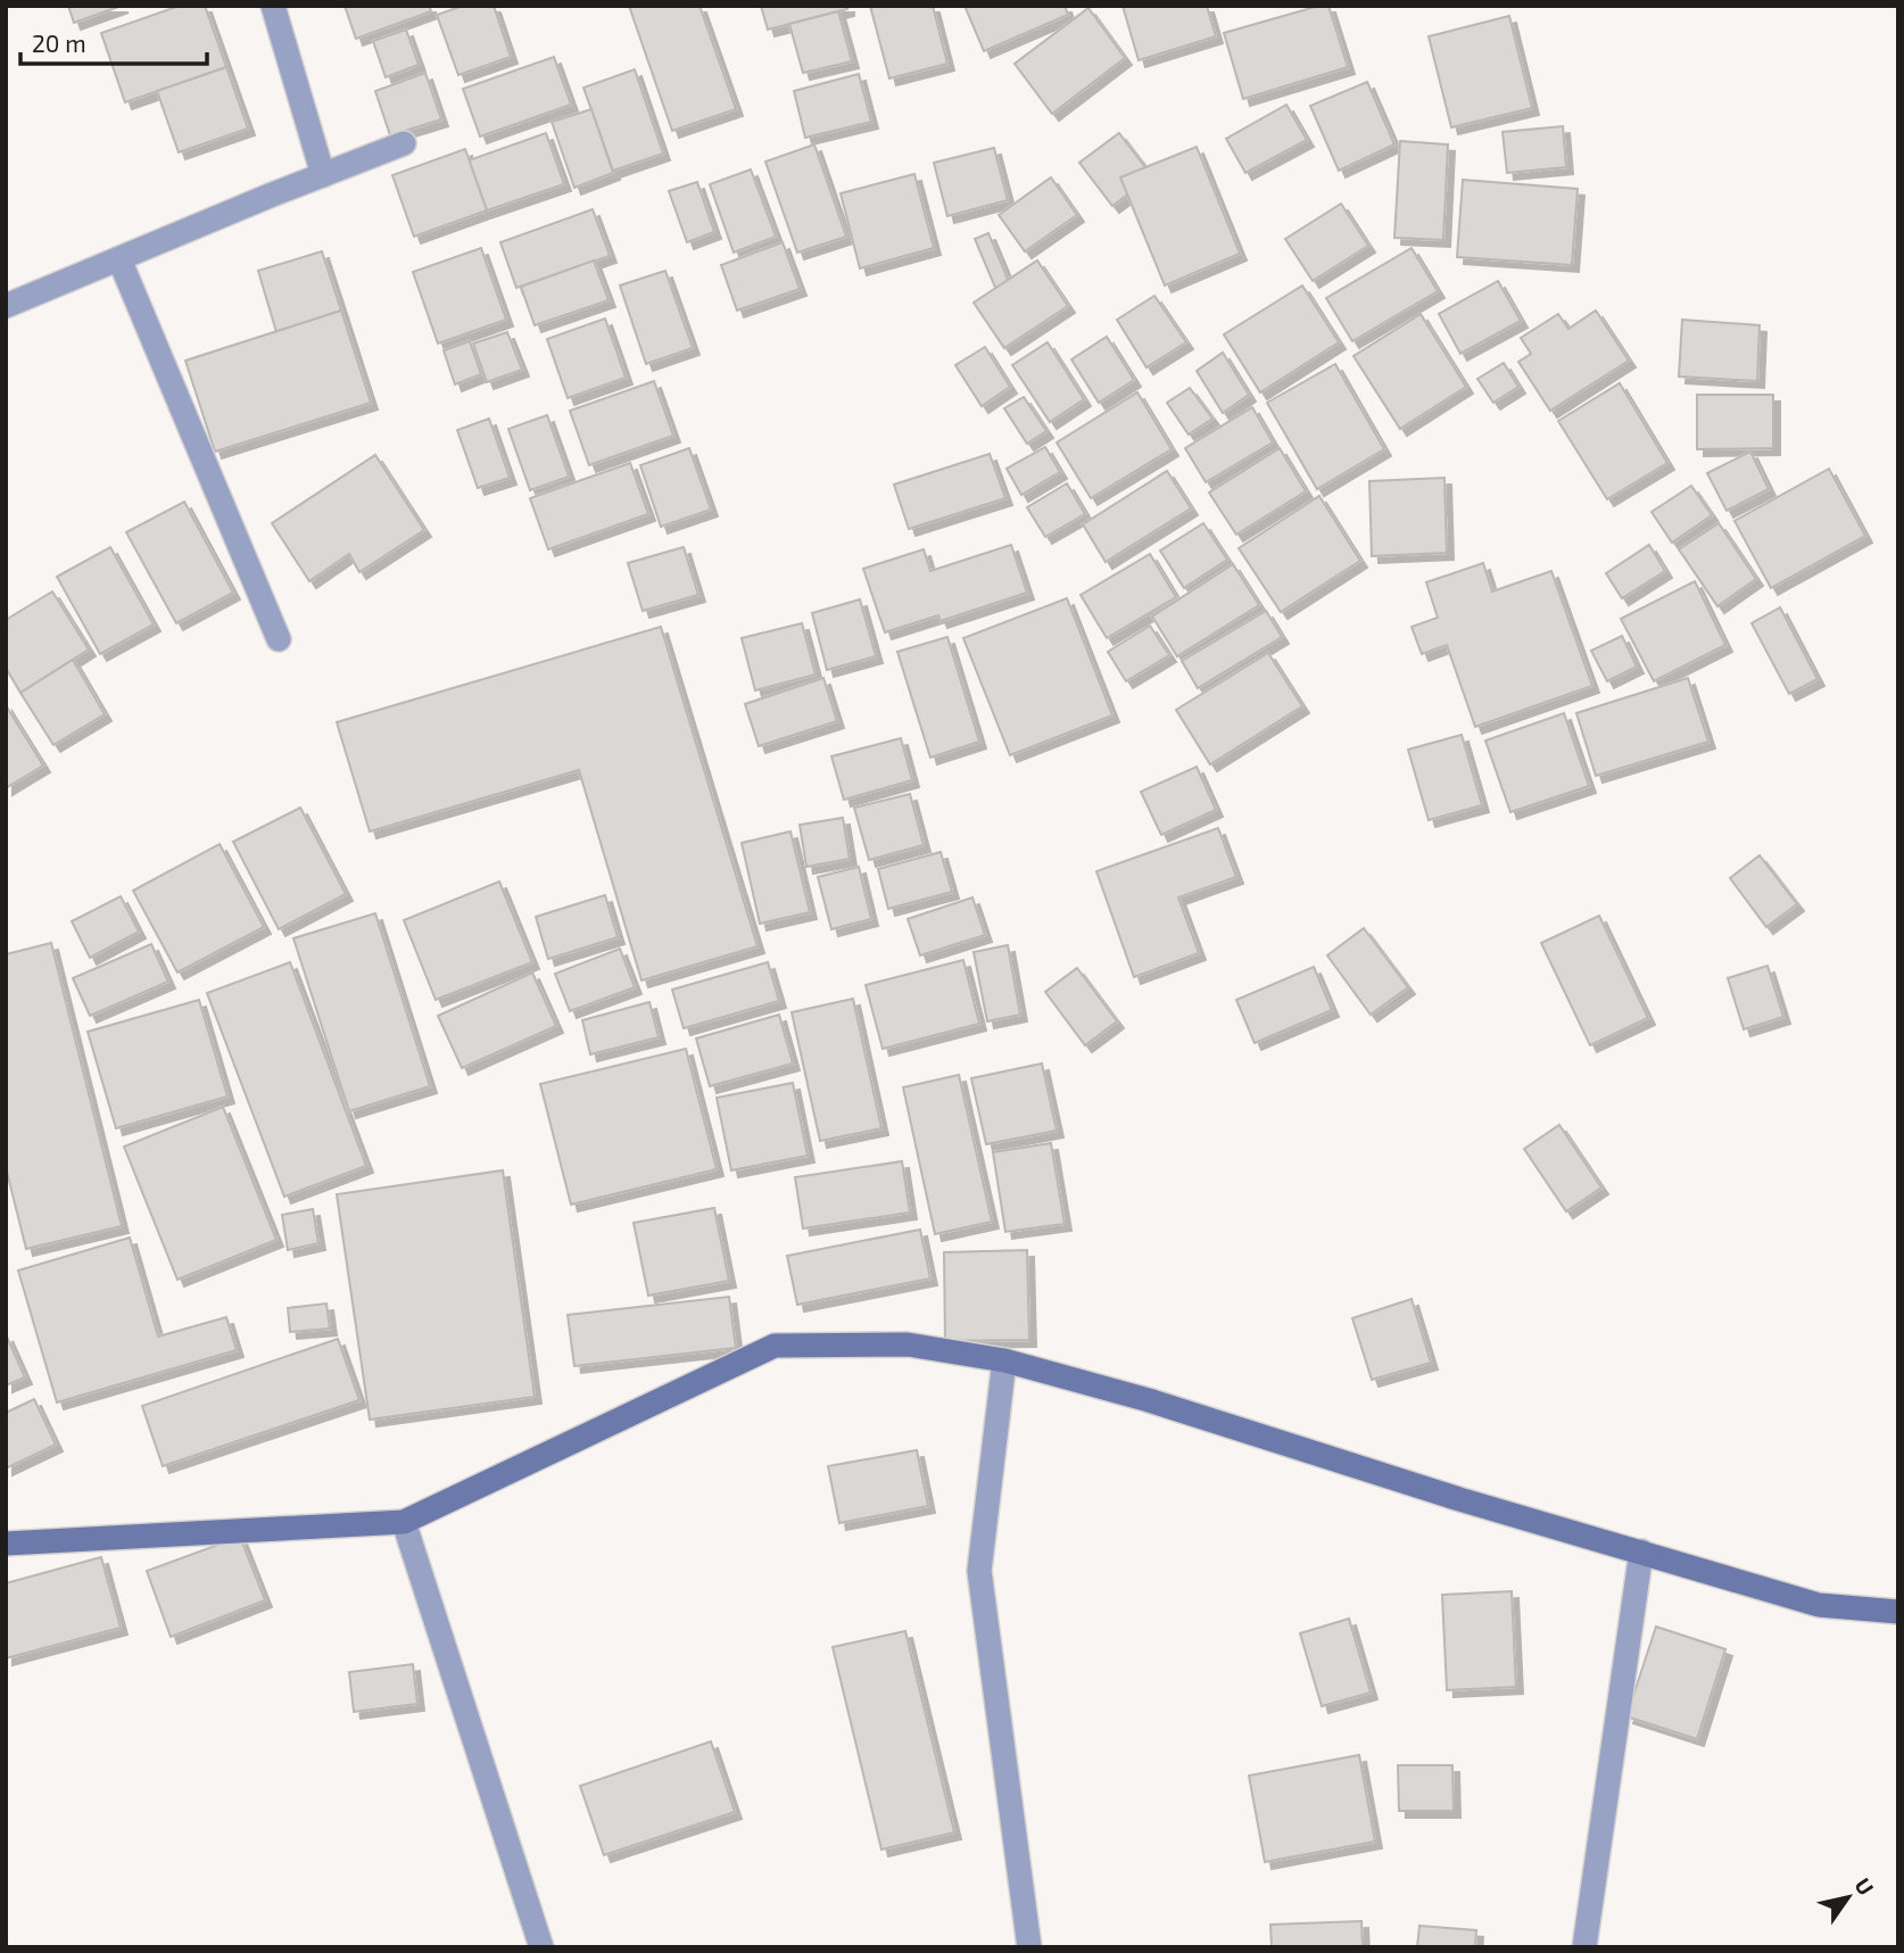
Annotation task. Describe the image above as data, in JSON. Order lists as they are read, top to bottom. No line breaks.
{"scale_bar":"20 m","north":"top right"}
